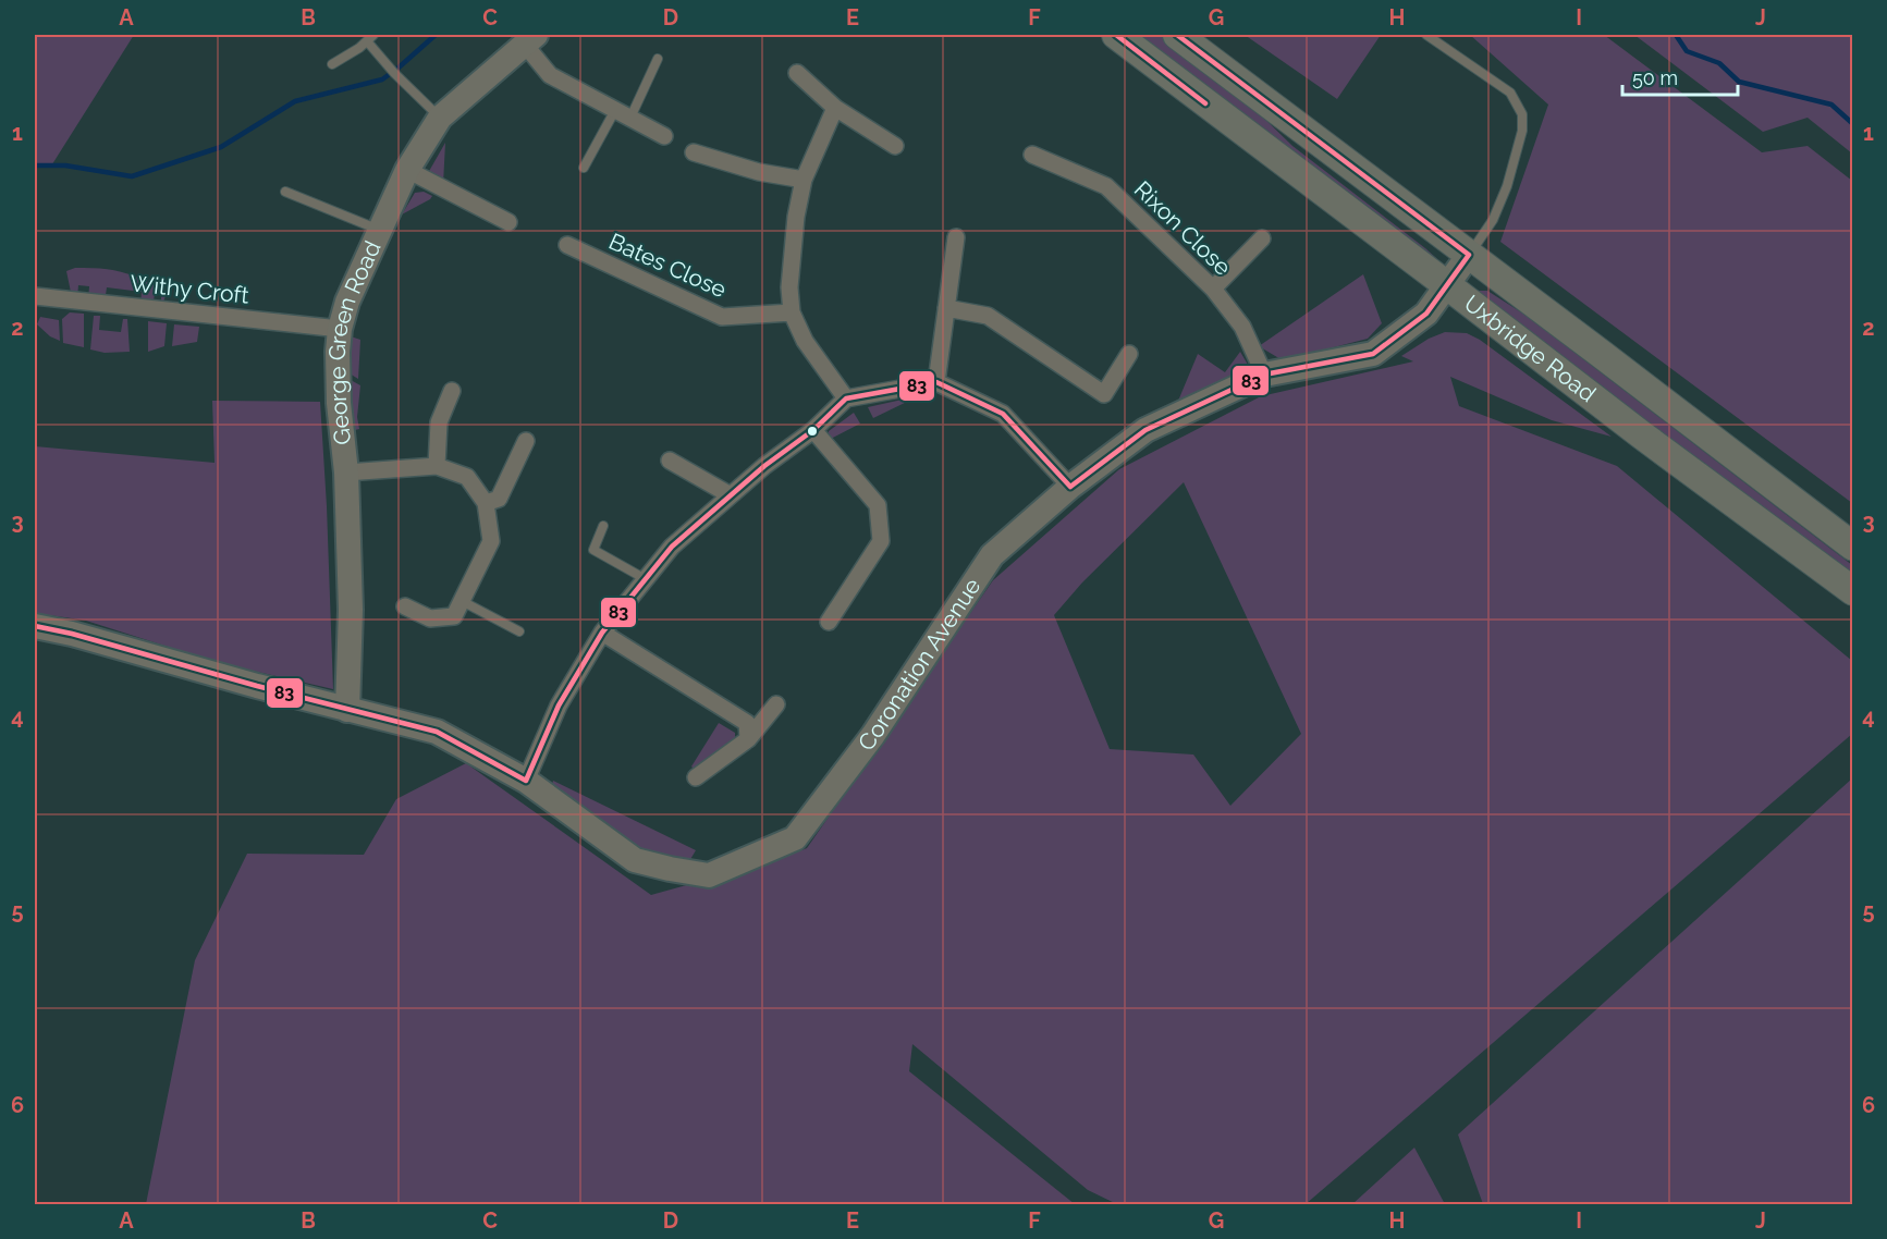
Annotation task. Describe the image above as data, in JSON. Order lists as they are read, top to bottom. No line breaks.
{"streets":{"main road":["Uxbridge Road"],"street":["Rixon Close","Bates Close","Withy Croft","George Green Road","Coronation Avenue"]},"crossings":[["Rixon Close","Coronation Avenue"],["Withy Croft","George Green Road"],["George Green Road","Coronation Avenue"],["Uxbridge Road","Coronation Avenue"]],"lines":["transit line 83"],"scale_bar":"50 m","grid":{"columns":["A","B","C","D","E","F","G","H","I","J"],"rows":["1","2","3","4","5","6"]}}
